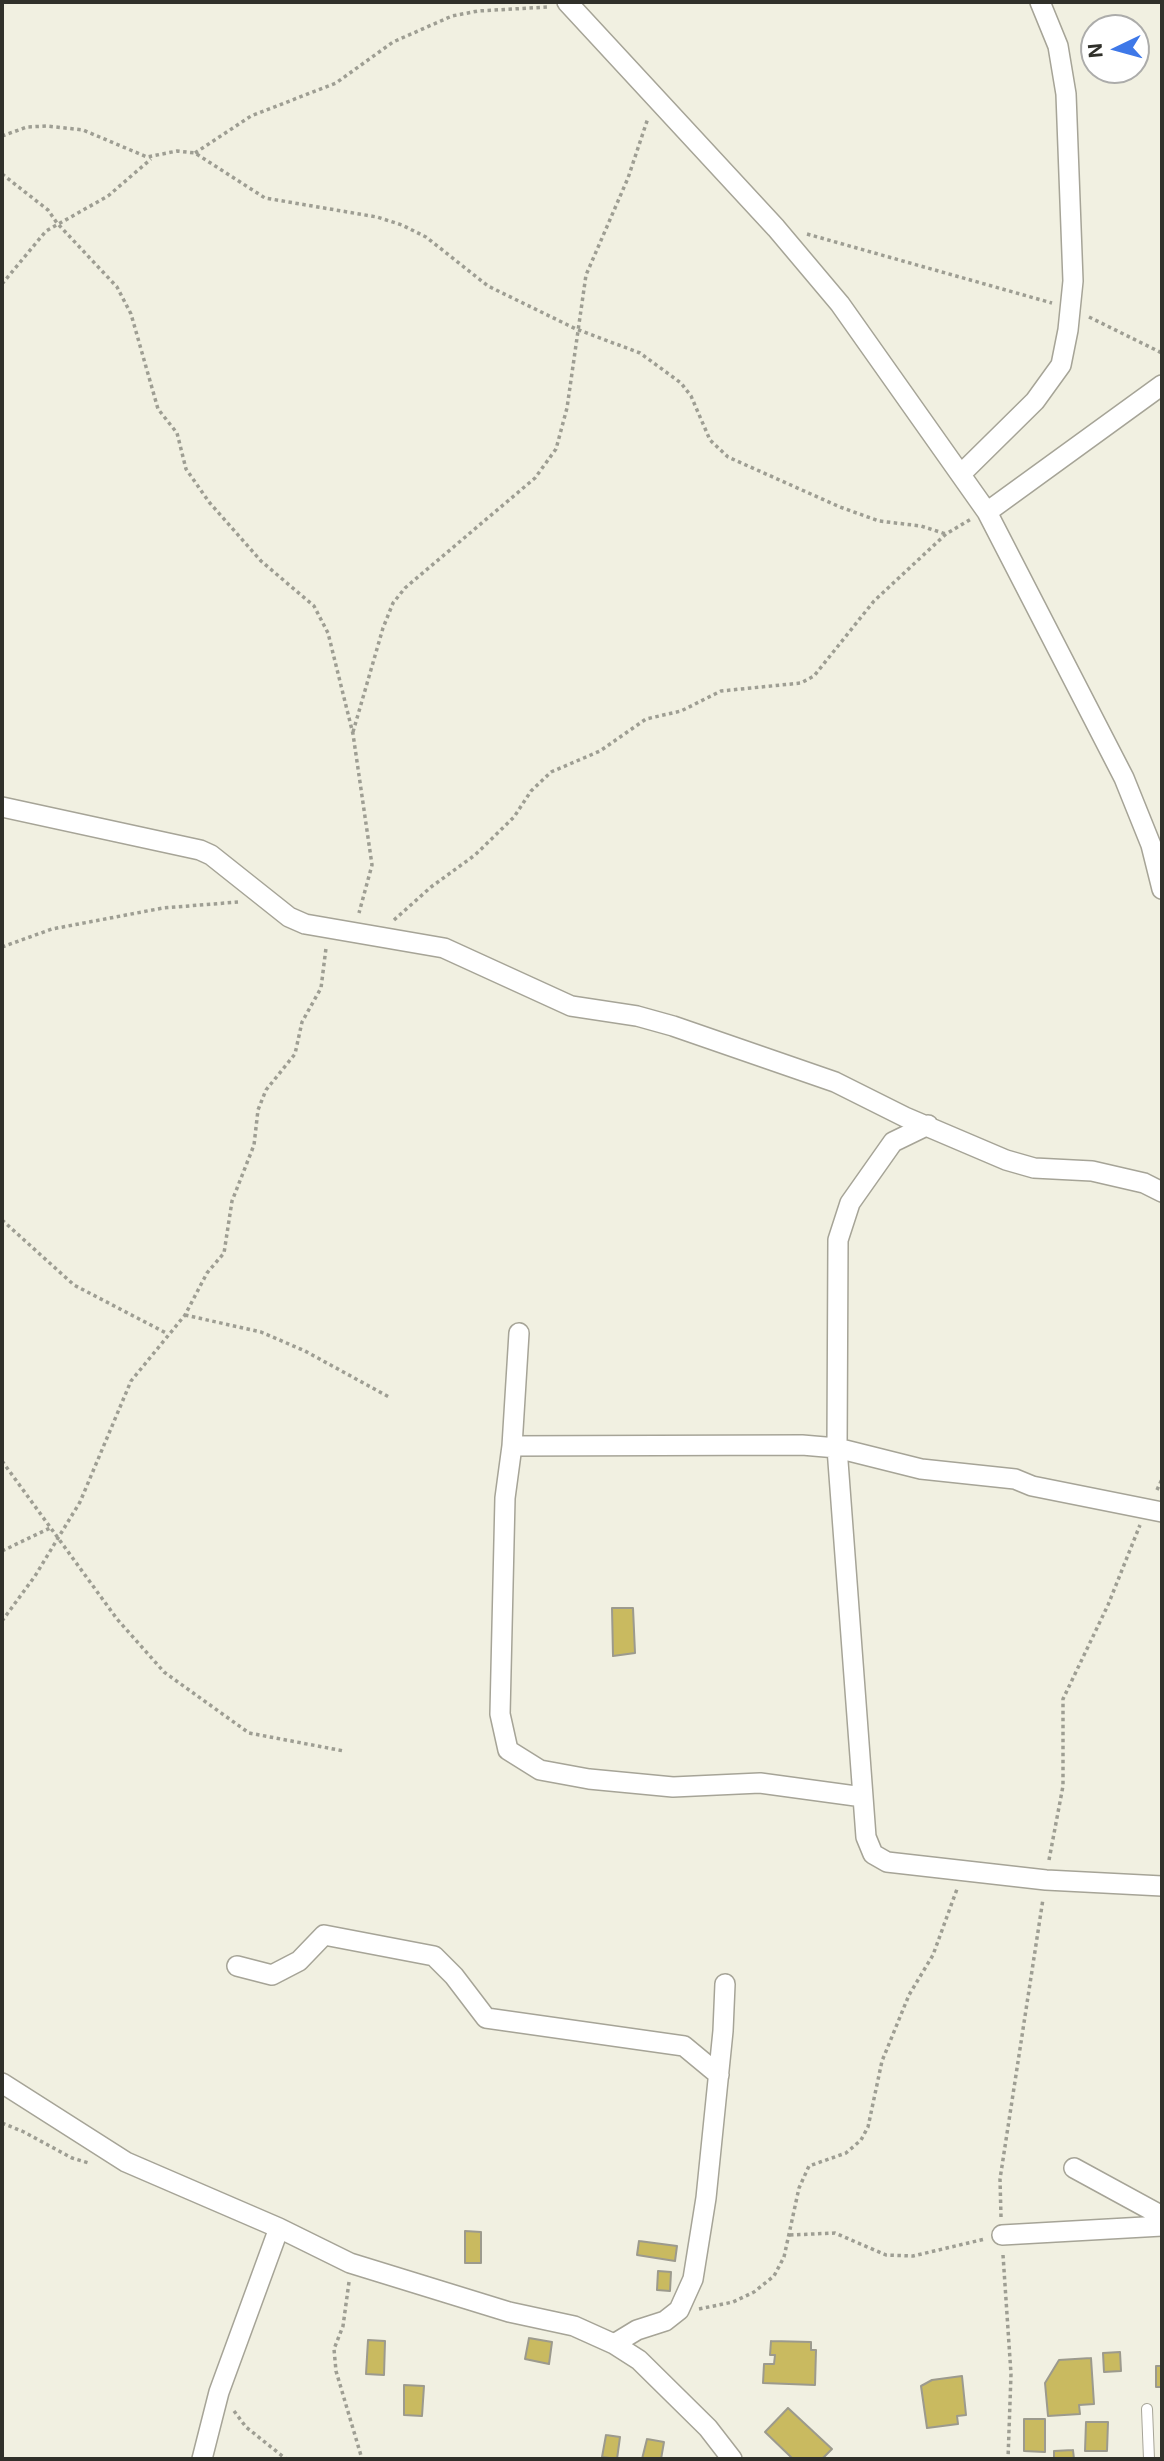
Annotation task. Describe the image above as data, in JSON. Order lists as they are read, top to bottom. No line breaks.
{"north":"left"}
